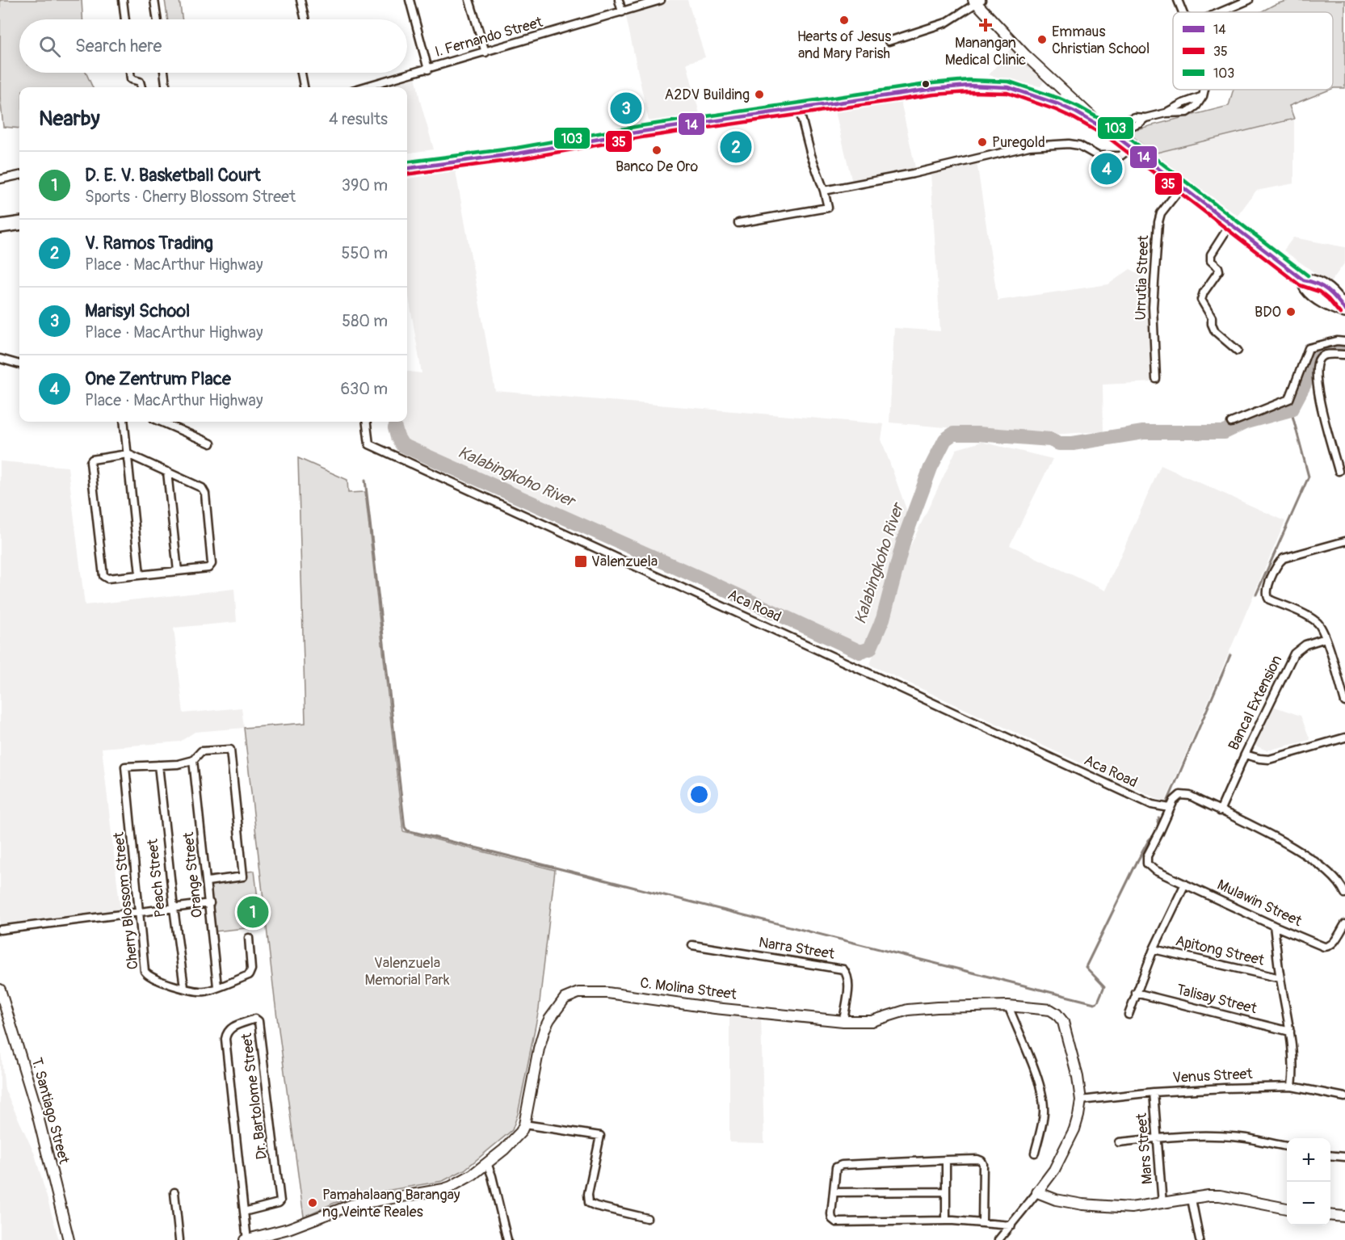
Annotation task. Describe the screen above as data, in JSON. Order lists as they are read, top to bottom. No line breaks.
{"streets":{"street":["I. Fernando Street","Urrutia Street","Aca Road","Bancal Extension","Orange Street","Peach Street","Cherry Blossom Street","Mulawin Street","Narra Street","Apitong Street","C. Molina Street","Talisay Street","Venus Street","Dr. Bartolome Street","T. Santiago Street","Mars Street"]},"crossings":[["Orange Street","Cherry Blossom Street"],["Peach Street","Cherry Blossom Street"],["Narra Street","C. Molina Street"],["C. Molina Street","Venus Street"],["C. Molina Street","Dr. Bartolome Street"],["Venus Street","Mars Street"]],"water":["Kalabingkoho River"],"parks":["Valenzuela Memorial Park"],"places":{"other":["Hearts of Jesus and Mary Parish","Emmaus Christian School","A2DV Building","Puregold","Banco De Oro","BDO","Pamahalaang Barangay ng Veinte Reales"],"health":["Manangan Medical Clinic"],"transit":["Valenzuela"]},"lines":["transit line 103","transit line 14","transit line 35"],"legend":["14","35","103"],"page":{"search":"Search here","heading":["Nearby","4 results"],"pins":["3","2","4","1"],"list":[{"mark":"1","name":"D. E. V. Basketball Court","note":"Sports · Cherry Blossom Street","value":"390 m"},{"mark":"2","name":"V. Ramos Trading","note":"Place · MacArthur Highway","value":"550 m"},{"mark":"3","name":"Marisyl School","note":"Place · MacArthur Highway","value":"580 m"},{"mark":"4","name":"One Zentrum Place","note":"Place · MacArthur Highway","value":"630 m"}],"map_buttons":["+","−"]}}
